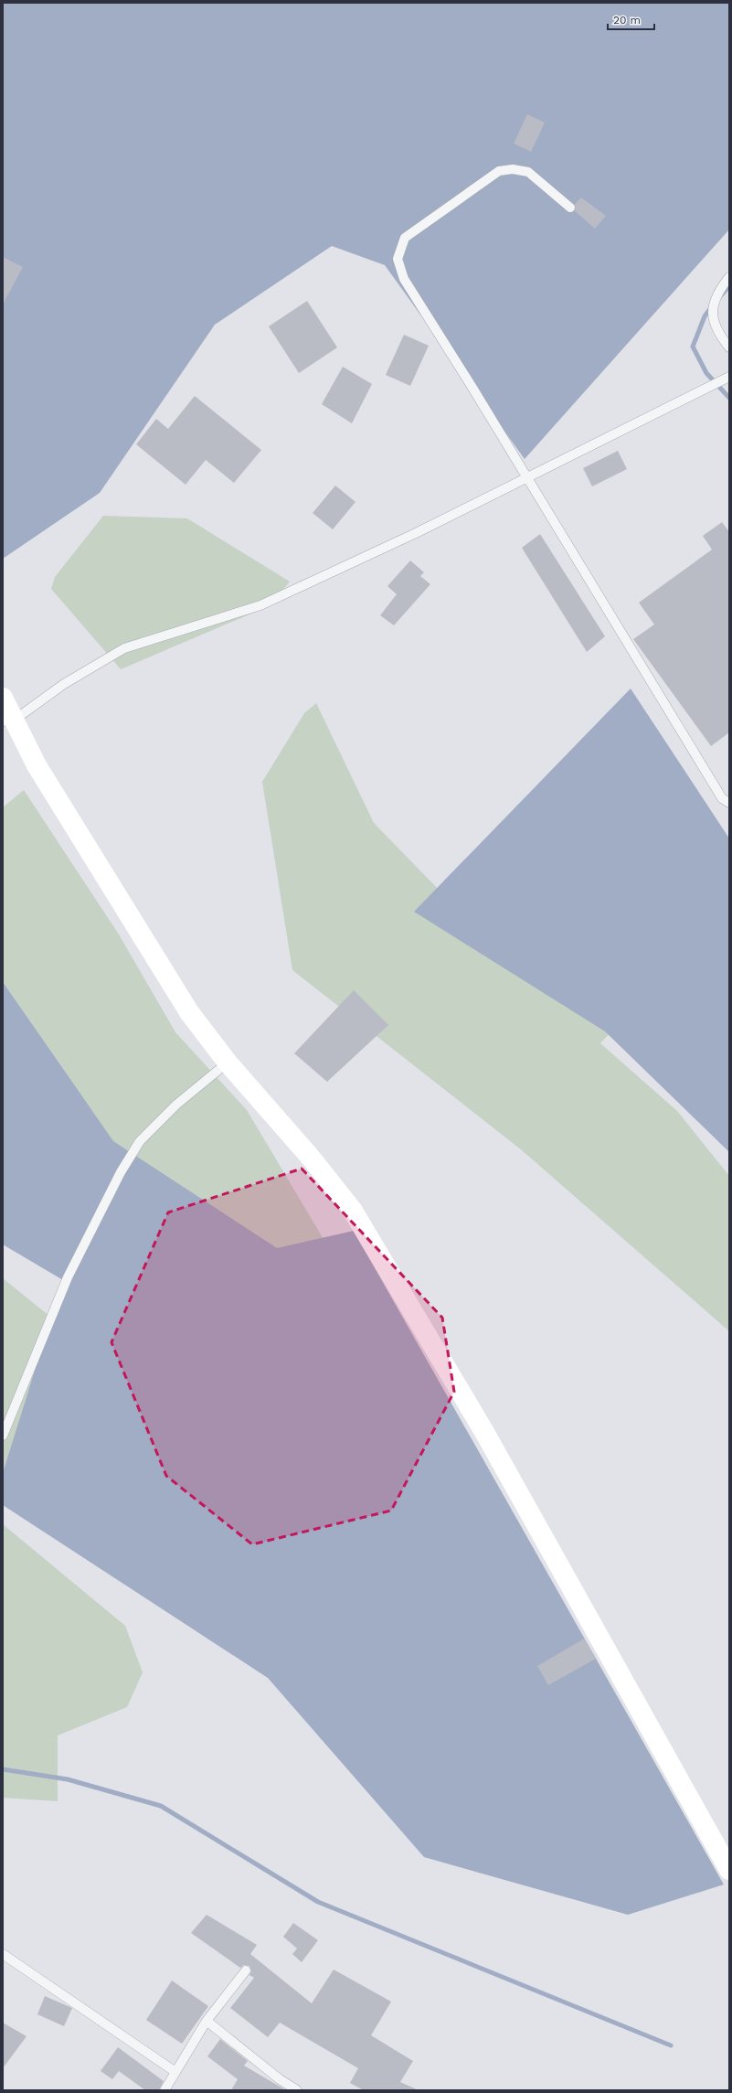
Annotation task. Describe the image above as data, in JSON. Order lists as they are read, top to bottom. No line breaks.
{"scale_bar":"20 m"}
